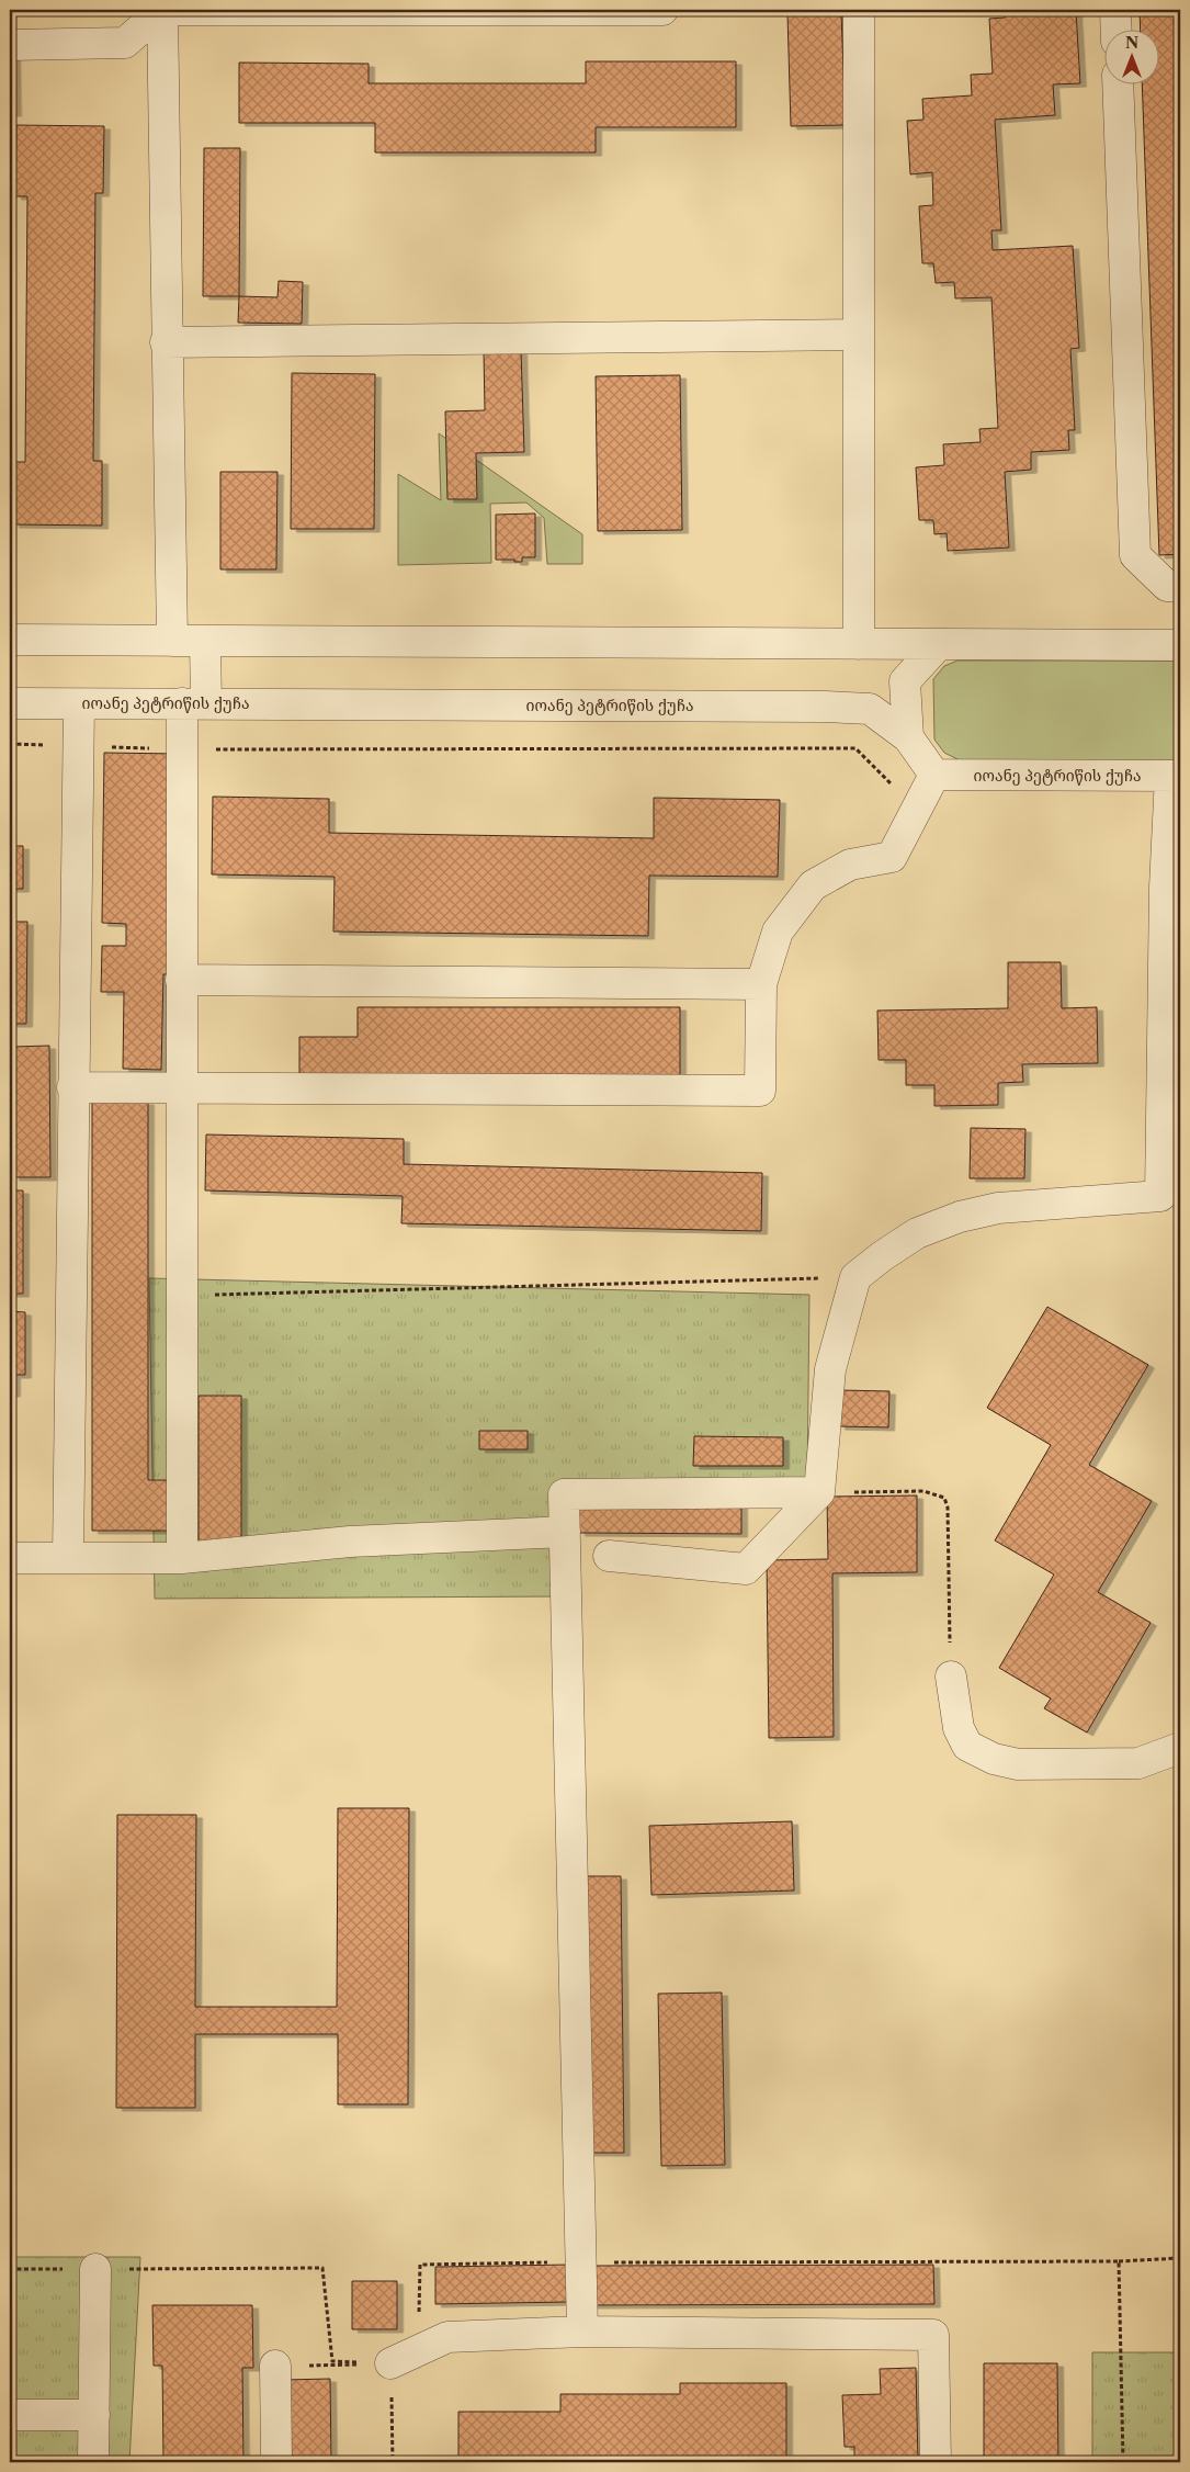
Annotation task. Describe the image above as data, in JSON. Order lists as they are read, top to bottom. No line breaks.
{"streets":{"street":["იოანე პეტრიწის ქუჩა"]},"north":"top"}
